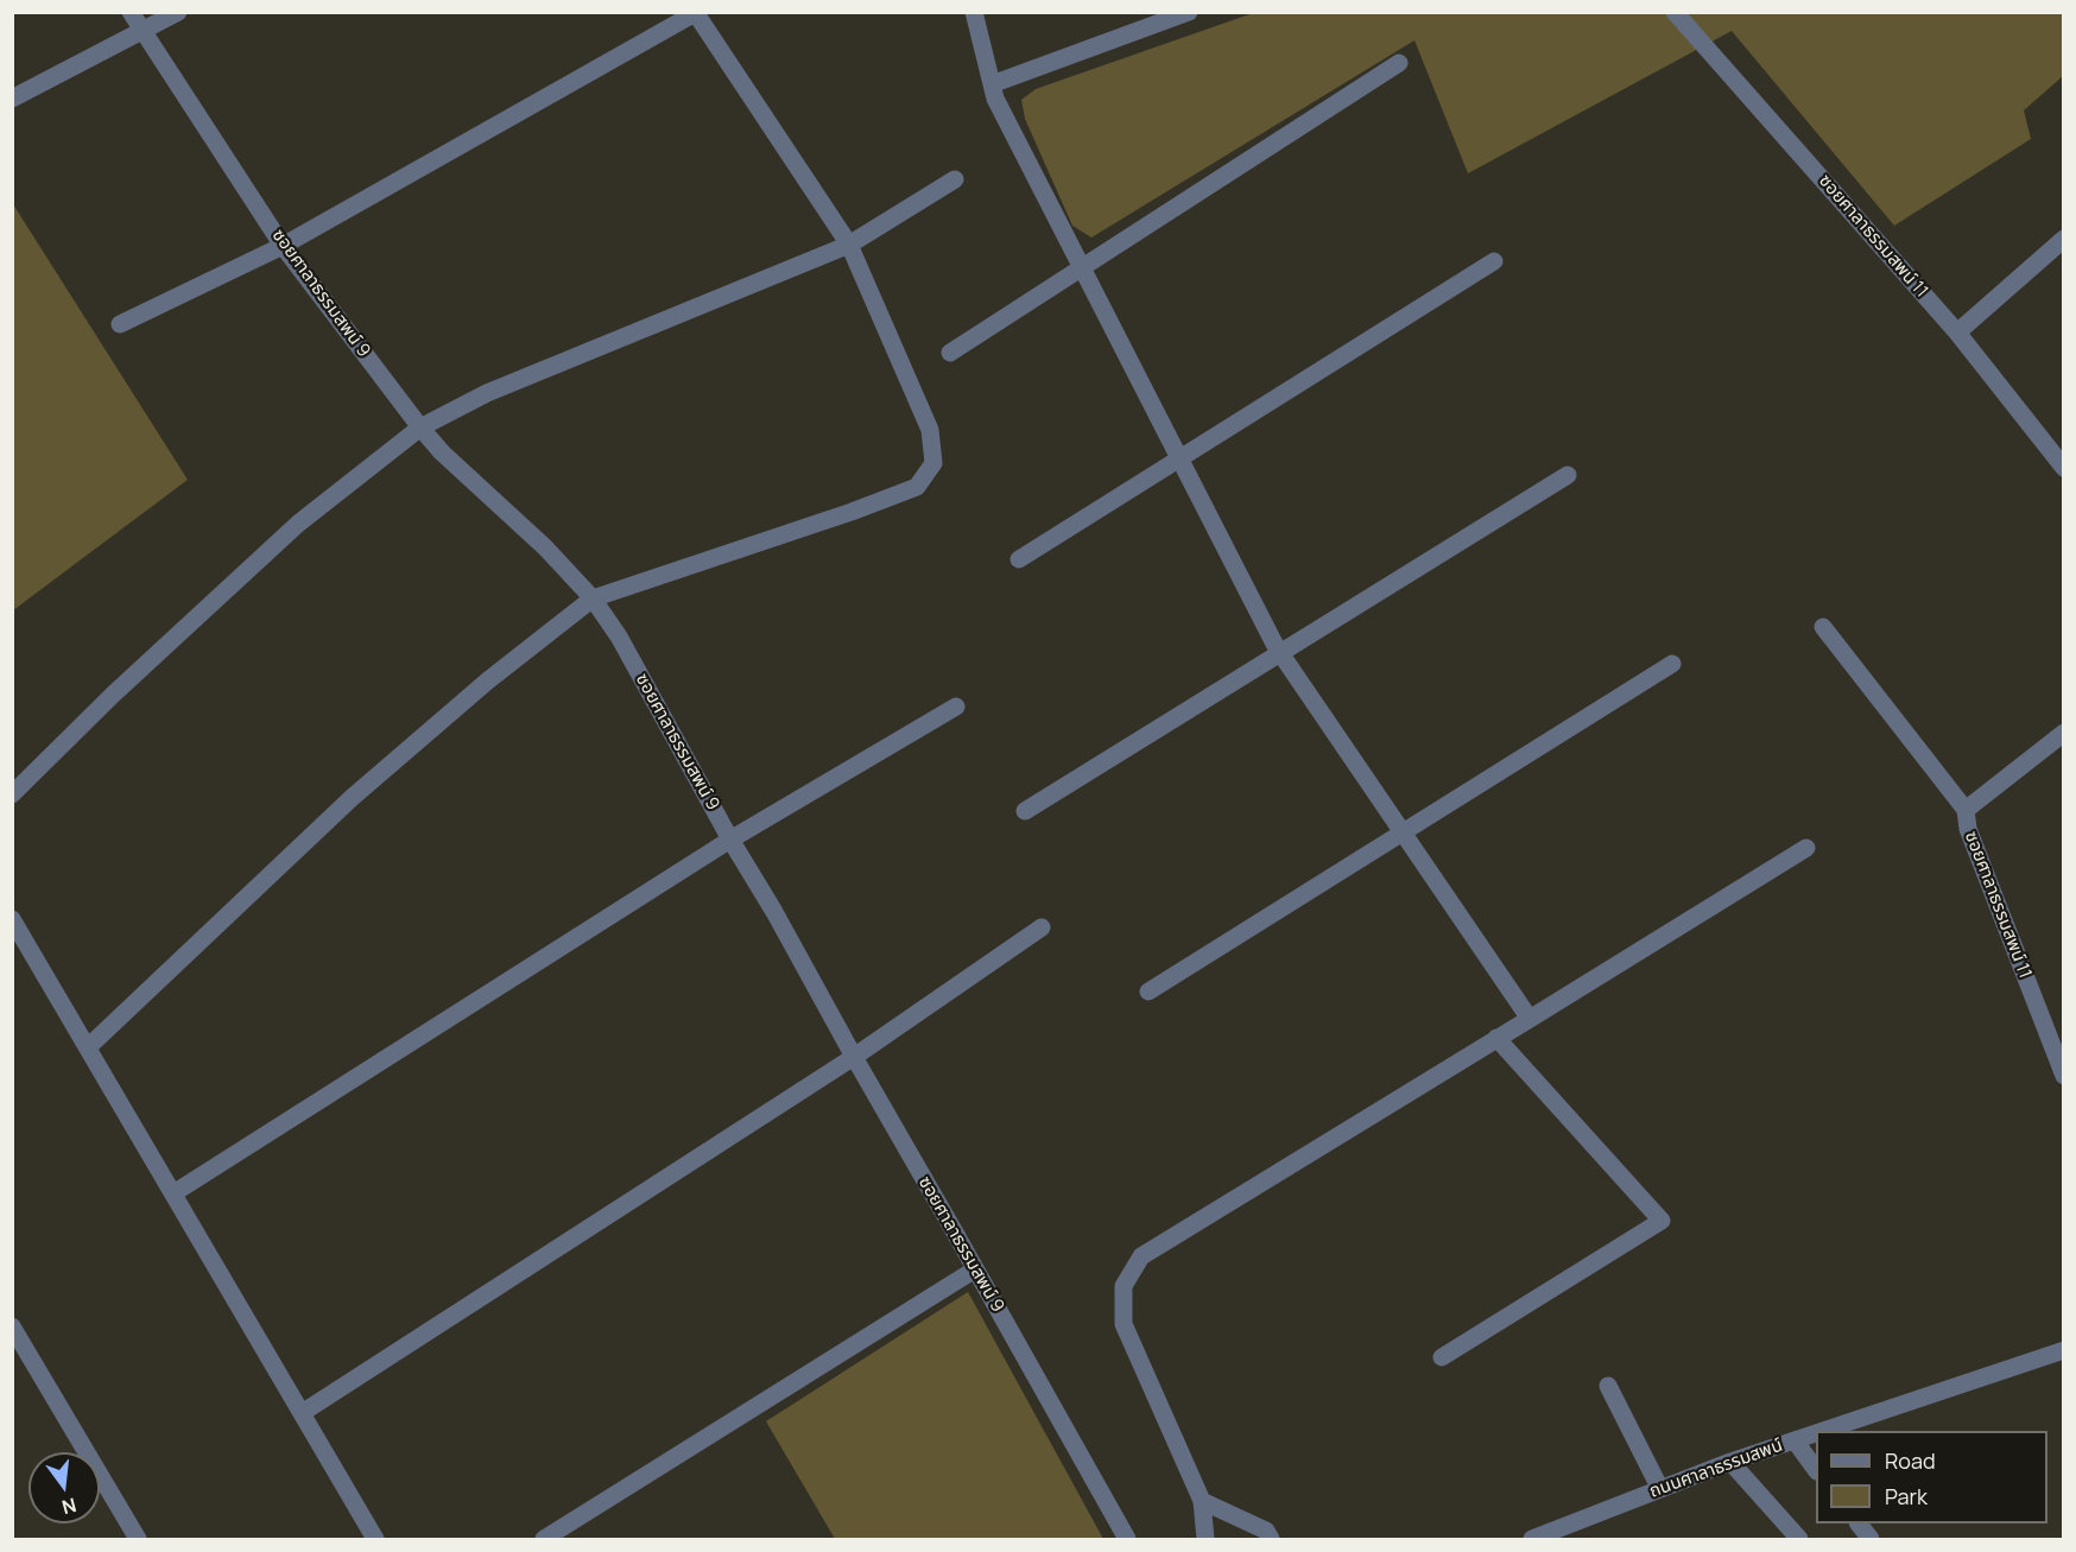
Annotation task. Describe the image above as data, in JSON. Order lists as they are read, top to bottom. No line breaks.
{"streets":{"street":["ซอยศาลาธรรมสพน์ 11","ซอยศาลาธรรมสพน์ 9","ถนนศาลาธรรมสพน์"]},"legend":["Road","Park"],"north":"bottom"}
